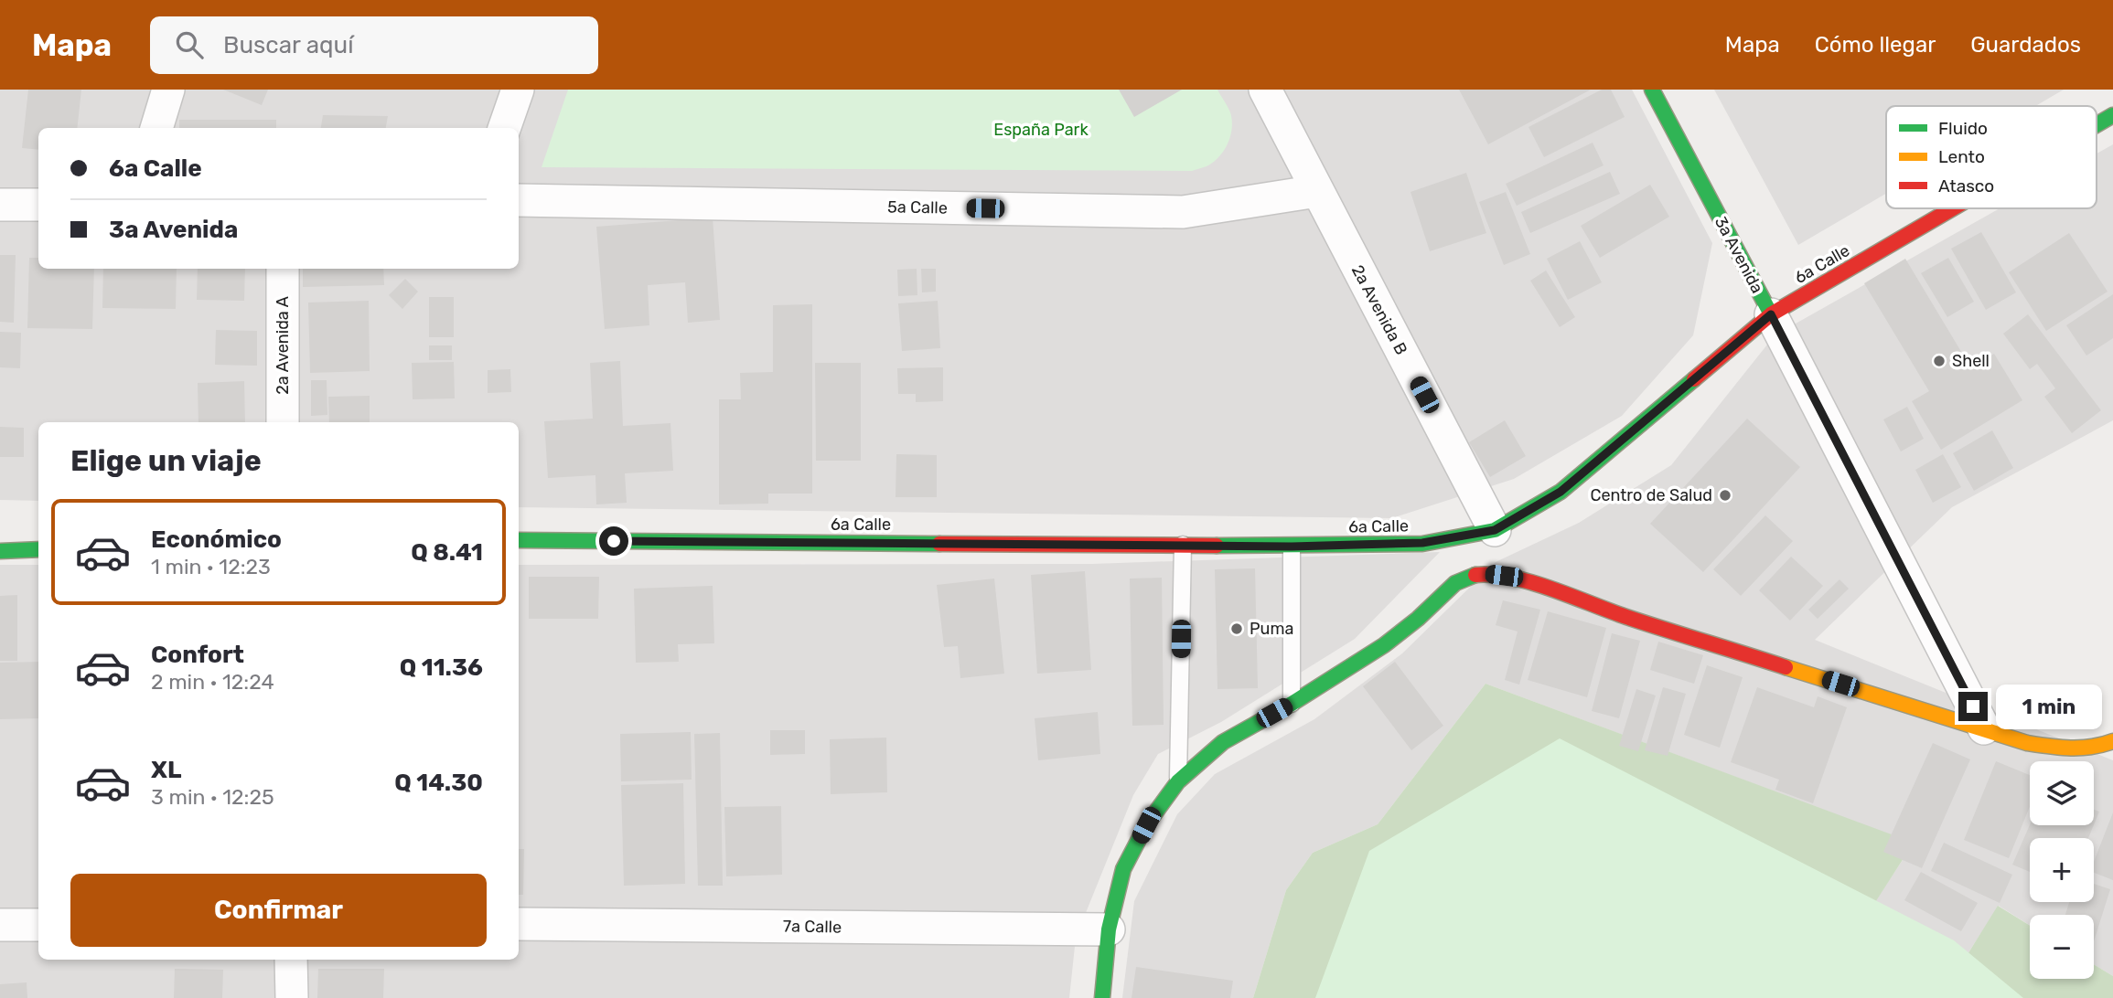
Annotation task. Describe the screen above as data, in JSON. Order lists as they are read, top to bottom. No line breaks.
{"streets":{"main road":["3a Avenida","6a Calle"],"street":["5a Calle","2a Avenida B","2a Avenida A","7a Calle"]},"crossings":[["5a Calle","2a Avenida B"],["3a Avenida","6a Calle"],["6a Calle","2a Avenida B"]],"parks":["España Park"],"places":["Shell","Centro de Salud","Puma"],"legend":["Fluido","Lento","Atasco"],"page":{"header":"Mapa","search":"Buscar aquí","nav":["Mapa","Cómo llegar","Guardados"],"banner":["6a Calle","3a Avenida"],"heading":"Elige un viaje","list":[{"name":"Económico","note":"1 min · 12:23","value":"Q 8.41"},{"name":"Confort","note":"2 min · 12:24","value":"Q 11.36"},{"name":"XL","note":"3 min · 12:25","value":"Q 14.30"}],"bubble":"1 min","map_buttons":["+","−"],"buttons":"Confirmar"}}
